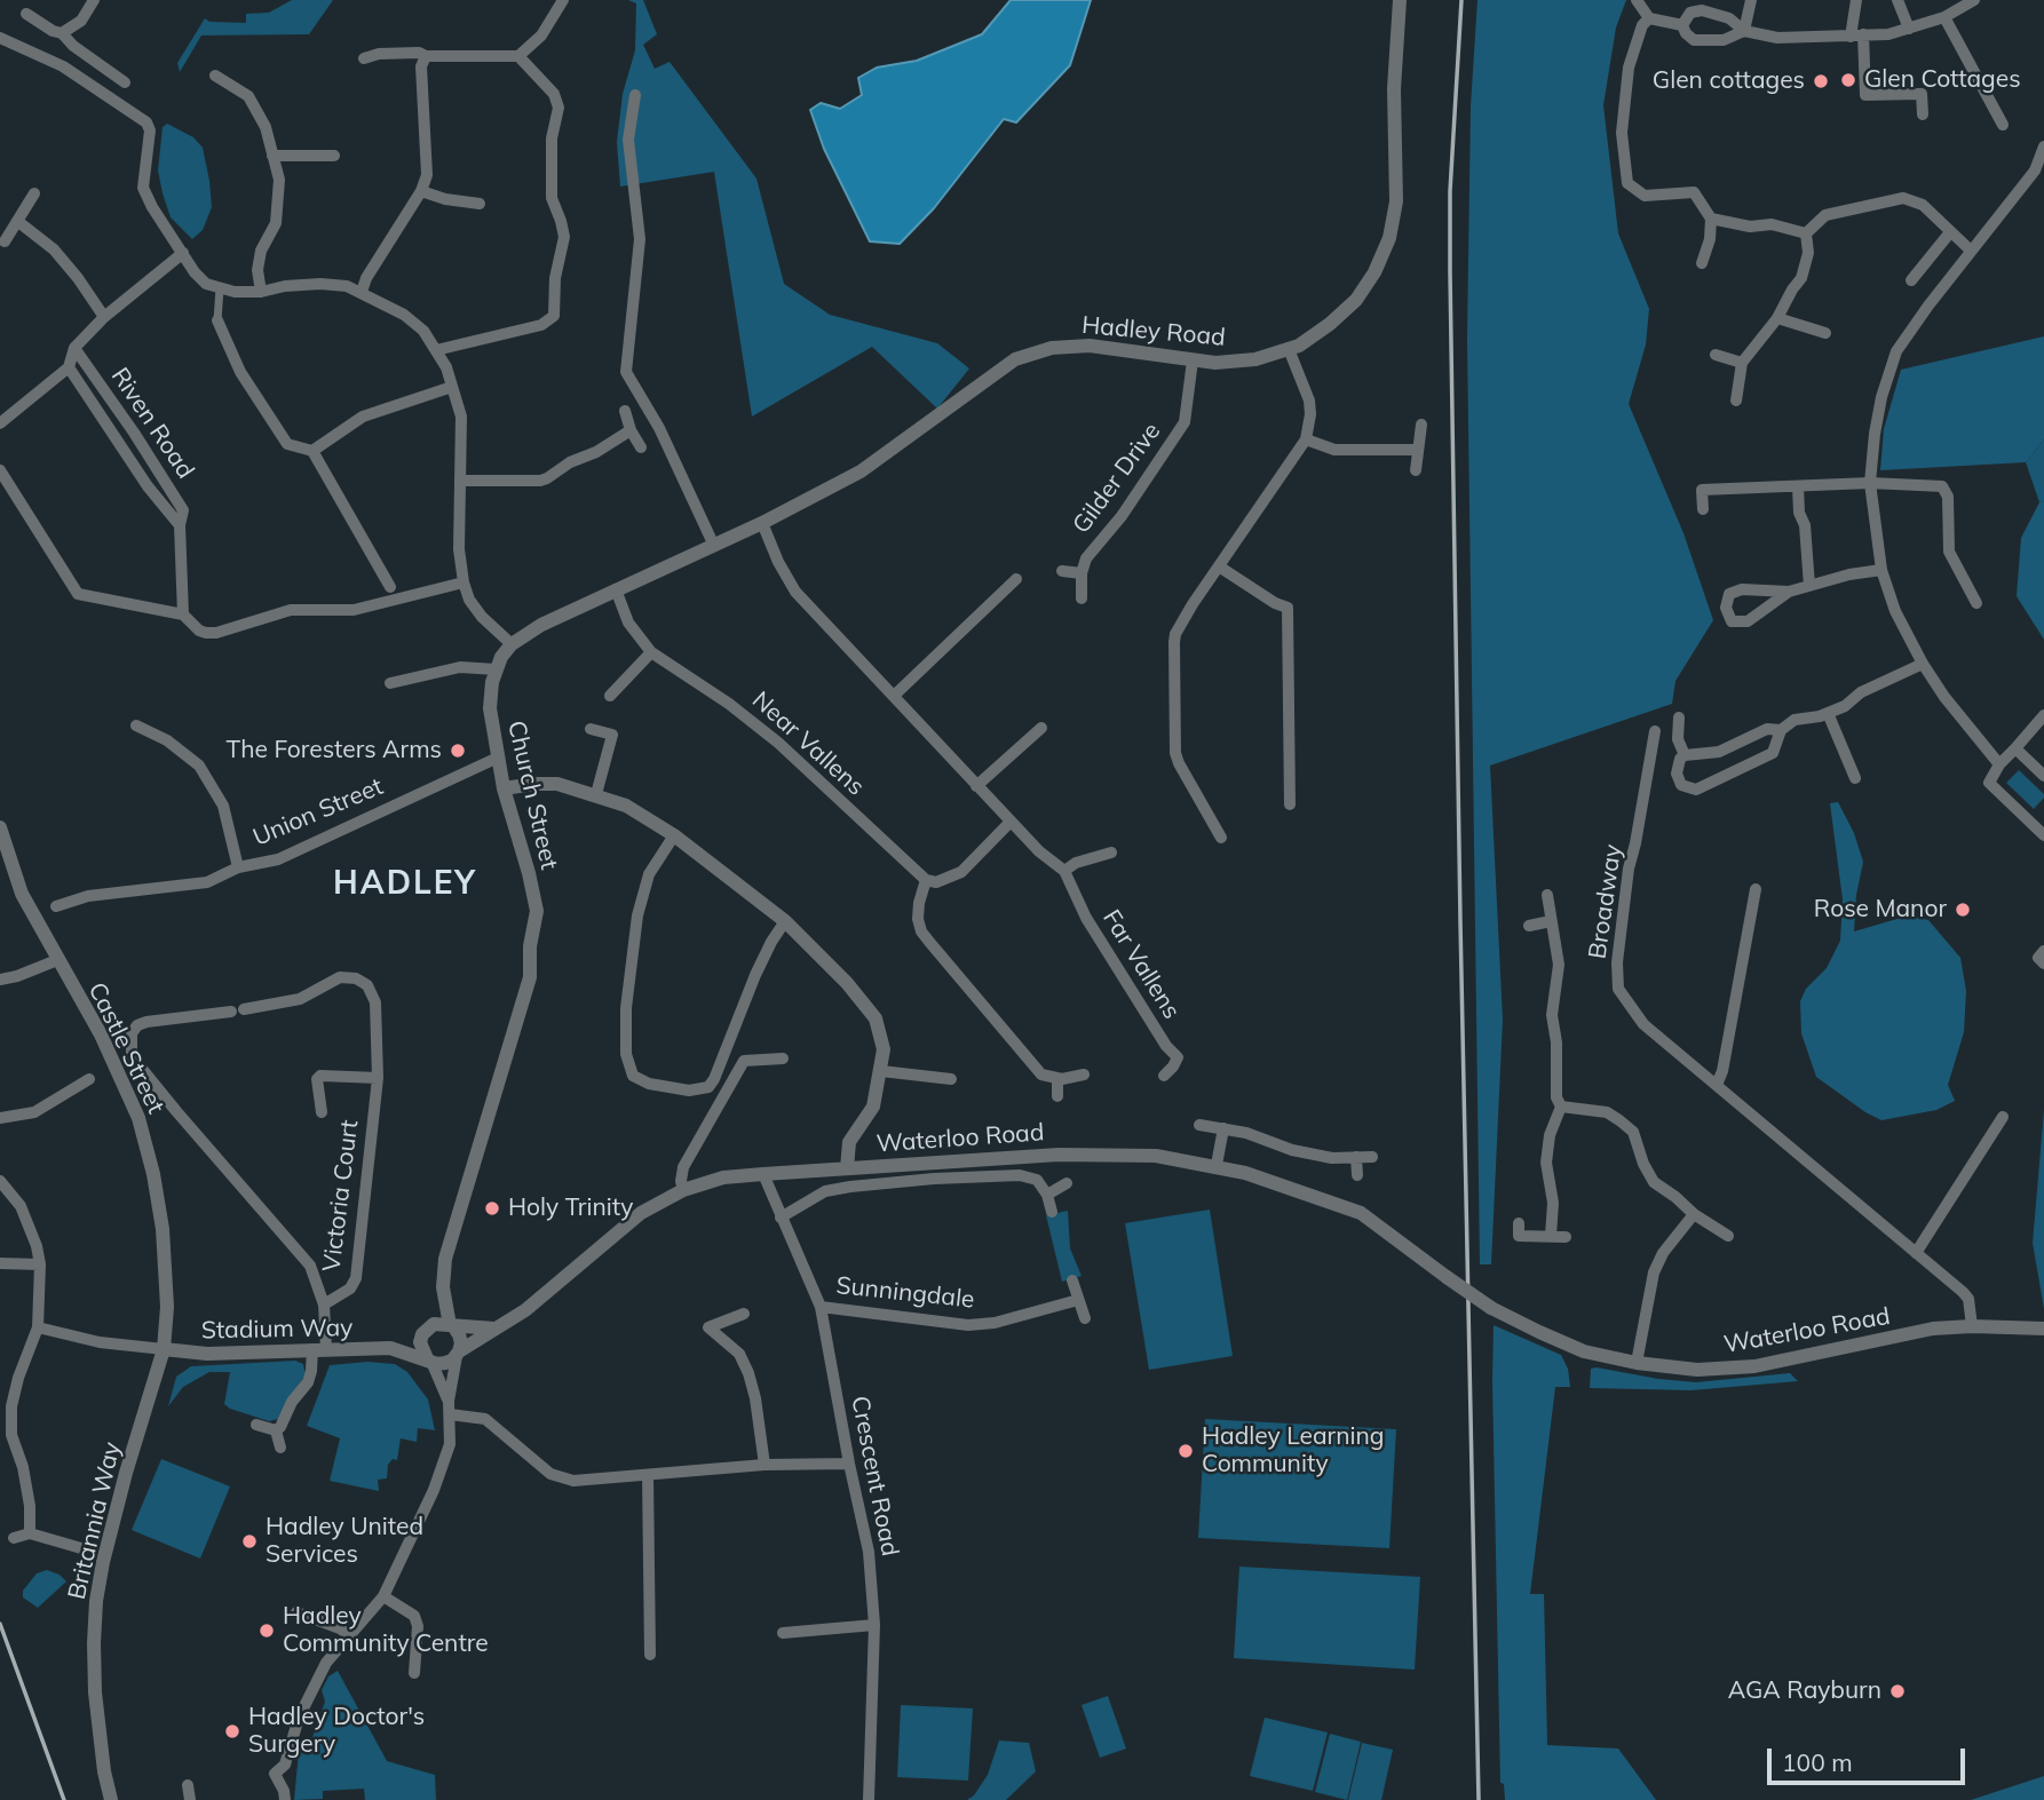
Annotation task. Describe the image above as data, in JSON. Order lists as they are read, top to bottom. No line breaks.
{"streets":{"street":["Hadley Road","Riven Road","Gilder Drive","Near Vallens","Church Street","Union Street","Broadway","Far Vallens","Castle Street","Waterloo Road","Victoria Court","Sunningdale","Stadium Way","Crescent Road","Britannia Way"]},"crossings":[["Hadley Road","Gilder Drive"],["Hadley Road","Church Street"],["Near Vallens","Church Street"],["Church Street","Union Street"],["Church Street","Far Vallens"],["Church Street","Waterloo Road"],["Church Street","Stadium Way"],["Broadway","Waterloo Road"],["Castle Street","Victoria Court"],["Castle Street","Stadium Way"],["Castle Street","Britannia Way"],["Waterloo Road","Stadium Way"],["Waterloo Road","Crescent Road"],["Sunningdale","Crescent Road"],["Stadium Way","Britannia Way"]],"districts":["HADLEY"],"places":["Glen Cottages","Glen cottages","The Foresters Arms","Rose Manor","Holy Trinity","Hadley Learning Community","Hadley United Services","Hadley Community Centre","AGA Rayburn","Hadley Doctor's Surgery"],"scale_bar":"100 m"}
